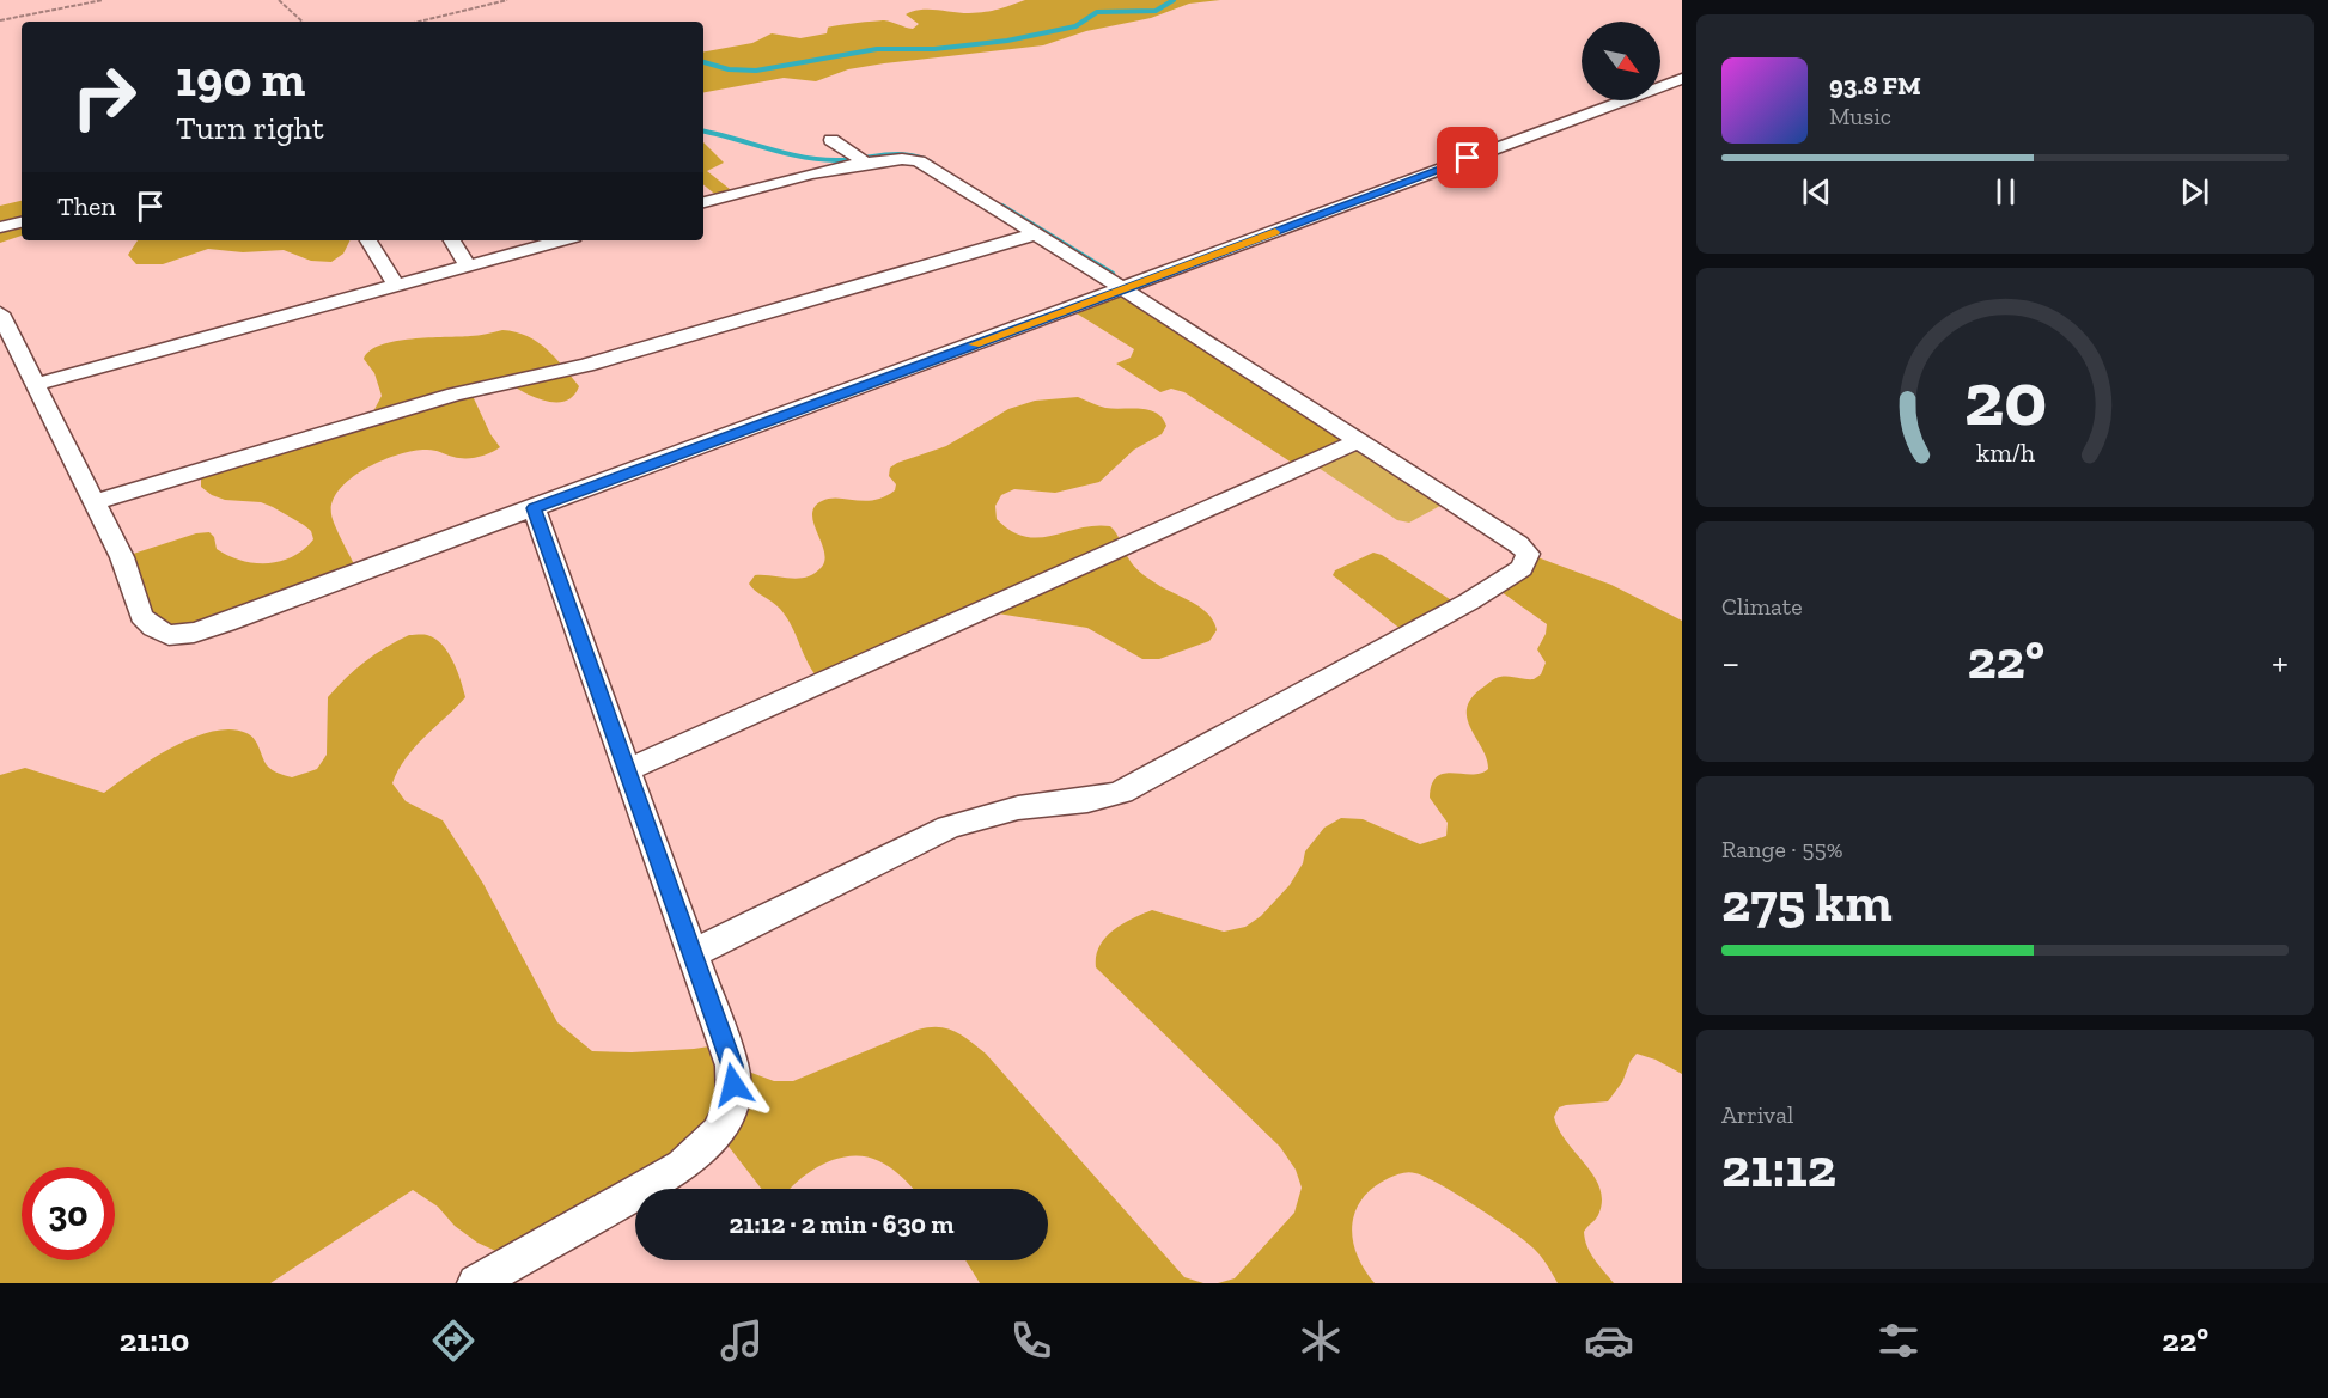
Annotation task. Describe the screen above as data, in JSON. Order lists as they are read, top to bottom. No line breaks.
{"north":"bottom right","page":{"turn":["190 m","Turn right"],"song":["93.8 FM","Music"],"then":"Then","tile":["Climate",["Range · 55%","275 km"],["Arrival","21:12"]],"heat":["−","22°","+"],"limit":"30","trip":"21:12 · 2 min · 630 m","tabs":["21:10","22°"],"gauge":["20","km/h"]}}
